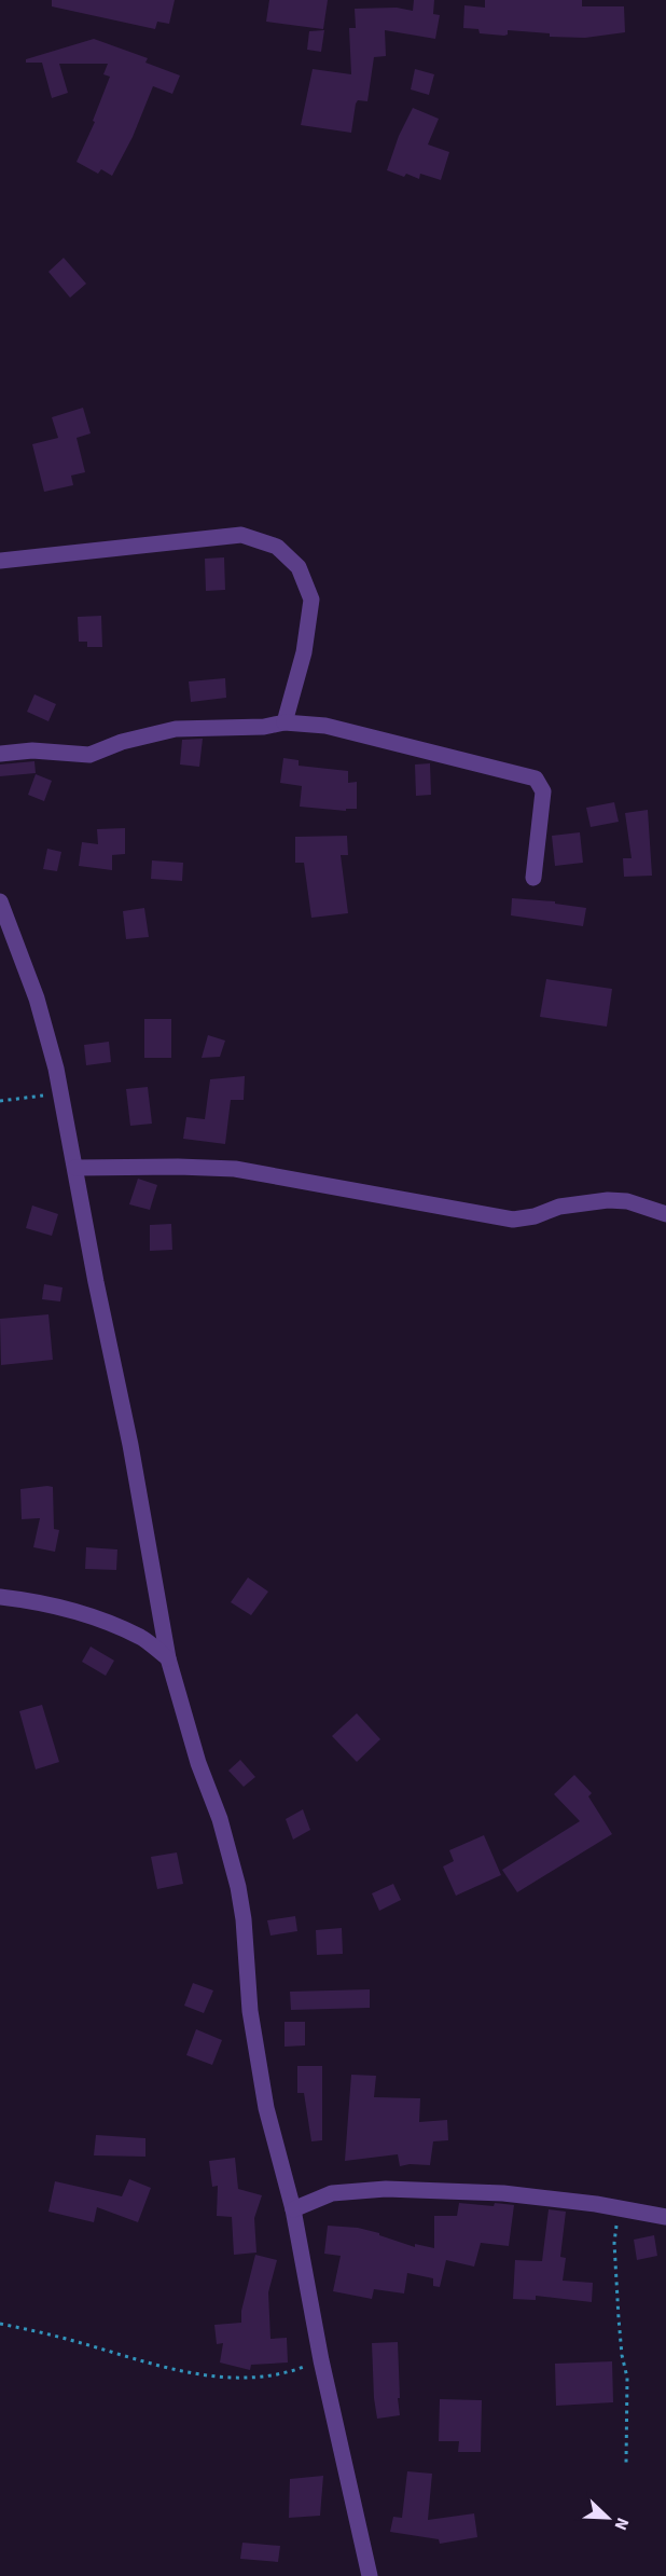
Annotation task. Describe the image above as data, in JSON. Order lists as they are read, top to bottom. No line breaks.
{"north":"bottom right"}
